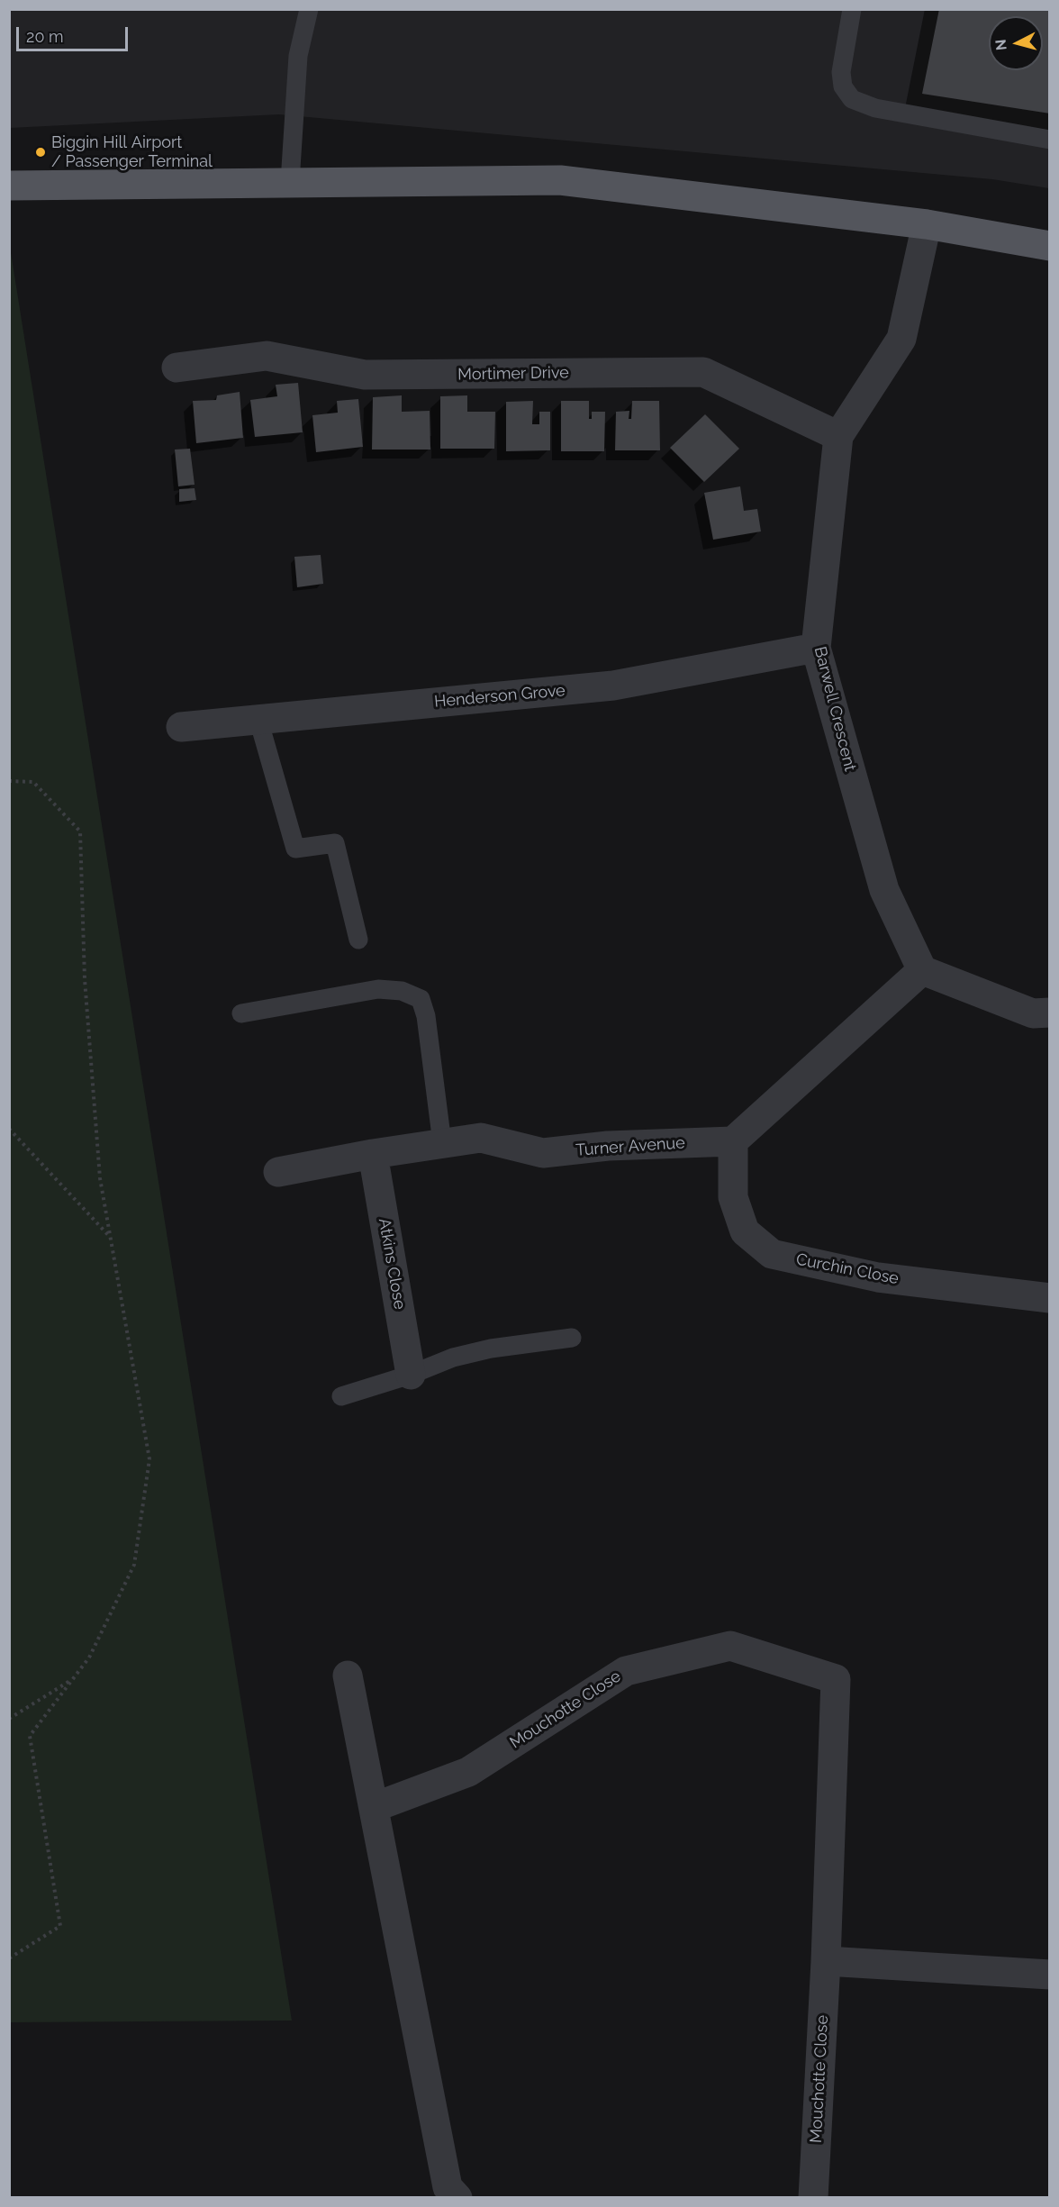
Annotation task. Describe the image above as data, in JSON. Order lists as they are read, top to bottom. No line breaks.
{"streets":{"street":["Mortimer Drive","Henderson Grove","Barwell Crescent","Turner Avenue","Atkins Close","Curchin Close","Mouchotte Close"]},"crossings":[["Mortimer Drive","Barwell Crescent"],["Henderson Grove","Barwell Crescent"],["Turner Avenue","Atkins Close"],["Turner Avenue","Curchin Close"]],"places":["Biggin Hill Airport / Passenger Terminal"],"scale_bar":"20 m","north":"left"}
